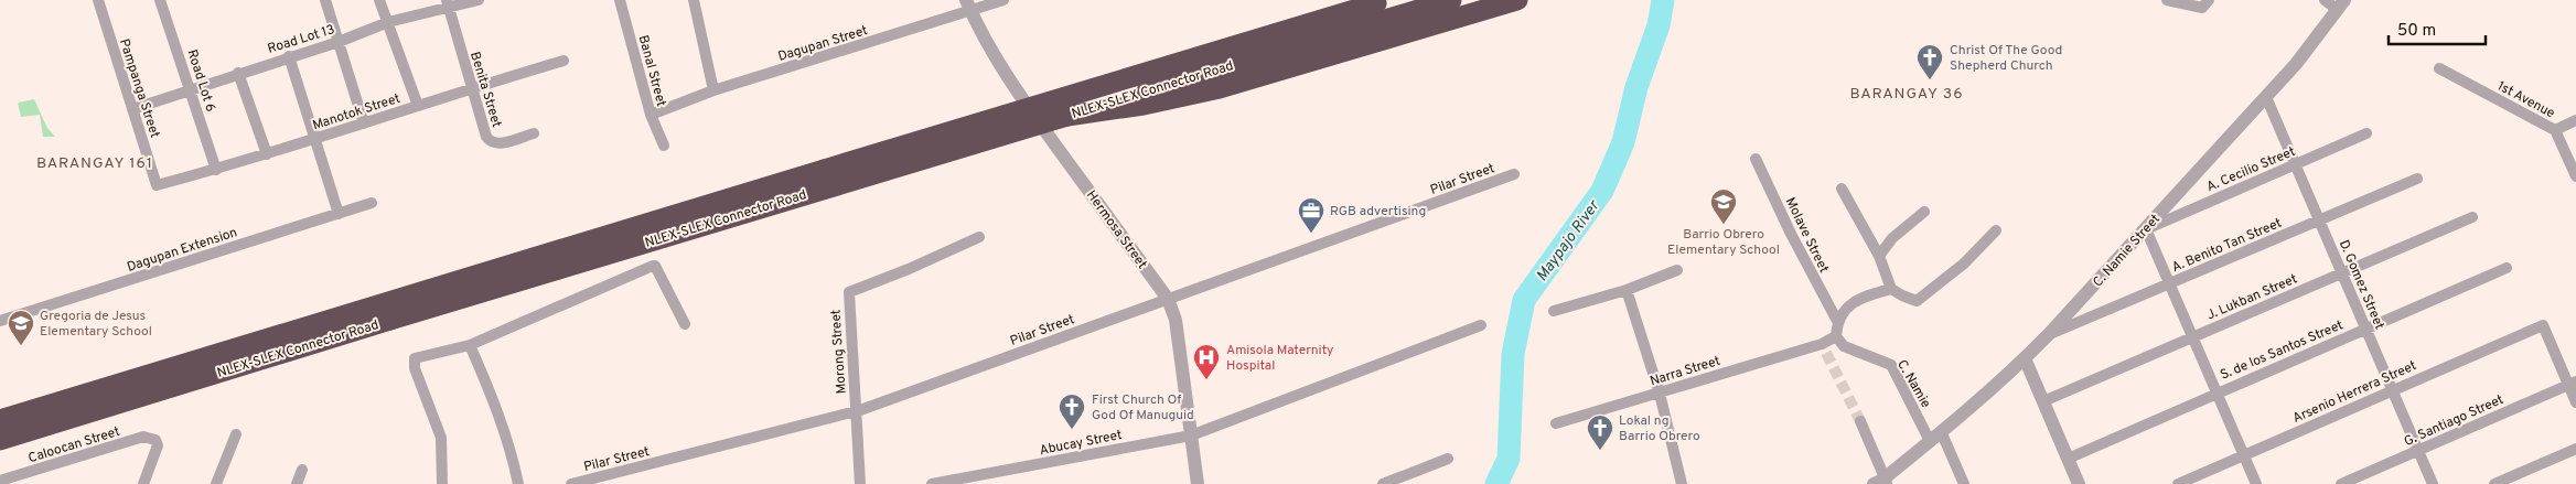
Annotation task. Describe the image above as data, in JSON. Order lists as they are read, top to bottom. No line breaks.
{"streets":{"highway":["NLEX-SLEX Connector Road"],"street":["Road Lot 13","Dagupan Street","Banal Street","Road Lot 6","Pampanga Street","Benita Street","1st Avenue","Manotok Street","A. Cecilio Street","Pilar Street","Hermosa Street","Molave Street","A. Benito Tan Street","Dagupan Extension","C. Namie Street","D. Gomez Street","J. Lukban Street","S. de los Santos Street","Morong Street","Narra Street","C. Namie","Arsenio Herrera Street","G. Santiago Street","Abucay Street","Caloocan Street"]},"crossings":[["Road Lot 13","Road Lot 6"],["Road Lot 13","Pampanga Street"],["Road Lot 13","Benita Street"],["Dagupan Street","Banal Street"],["Dagupan Street","Hermosa Street"],["Road Lot 6","Manotok Street"],["Pampanga Street","Manotok Street"],["Benita Street","Manotok Street"],["A. Cecilio Street","C. Namie Street"],["A. Cecilio Street","D. Gomez Street"],["Pilar Street","Hermosa Street"],["Pilar Street","Morong Street"],["Hermosa Street","Abucay Street"],["A. Benito Tan Street","C. Namie Street"],["A. Benito Tan Street","D. Gomez Street"],["C. Namie Street","D. Gomez Street"],["C. Namie Street","C. Namie"],["D. Gomez Street","J. Lukban Street"],["D. Gomez Street","S. de los Santos Street"],["D. Gomez Street","Arsenio Herrera Street"],["D. Gomez Street","G. Santiago Street"],["Narra Street","C. Namie"],["Arsenio Herrera Street","G. Santiago Street"]],"districts":["BARANGAY 36","BARANGAY 161"],"water":["Maypajo River"],"places":{"church":["Christ Of The Good Shepherd Church","First Church Of God Of Manuguid","Lokal ng Barrio Obrero"],"school or university":["Barrio Obrero Elementary School","Gregoria de Jesus Elementary School"],"office":["RGB advertising"],"hospital":["Amisola Maternity Hospital"]},"scale_bar":"50 m"}
